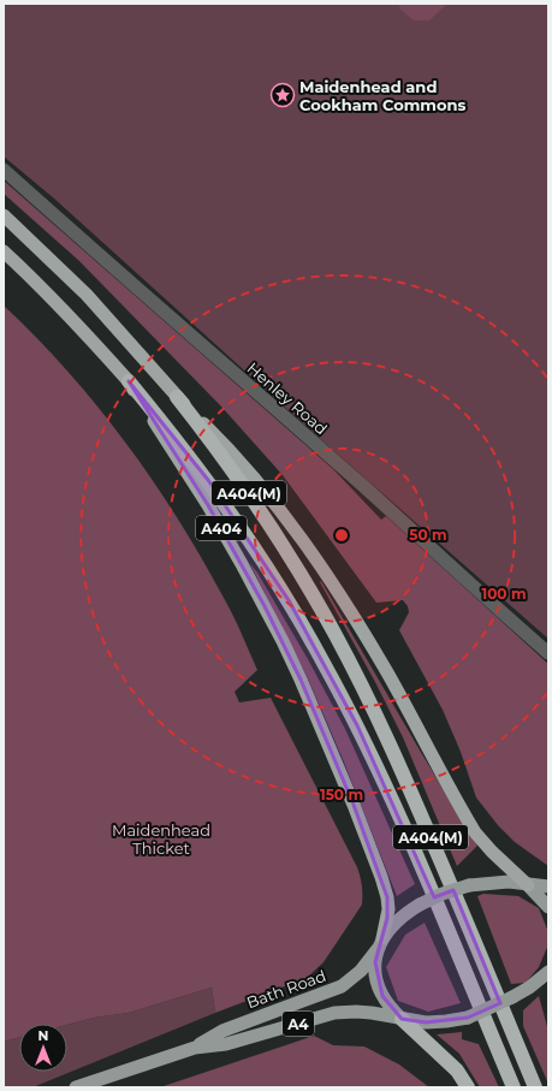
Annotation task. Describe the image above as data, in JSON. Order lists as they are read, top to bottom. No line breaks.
{"streets":{"highway":["A404(M)","A404"],"main road":["Bath Road","A4"],"street":["Henley Road"]},"crossings":[["A404(M)","A404"],["A404","Bath Road"]],"parks":["Maidenhead Thicket"],"places":{"place":["Maidenhead and Cookham Commons"]},"north":"top","rings":["50 m","100 m","150 m"]}
